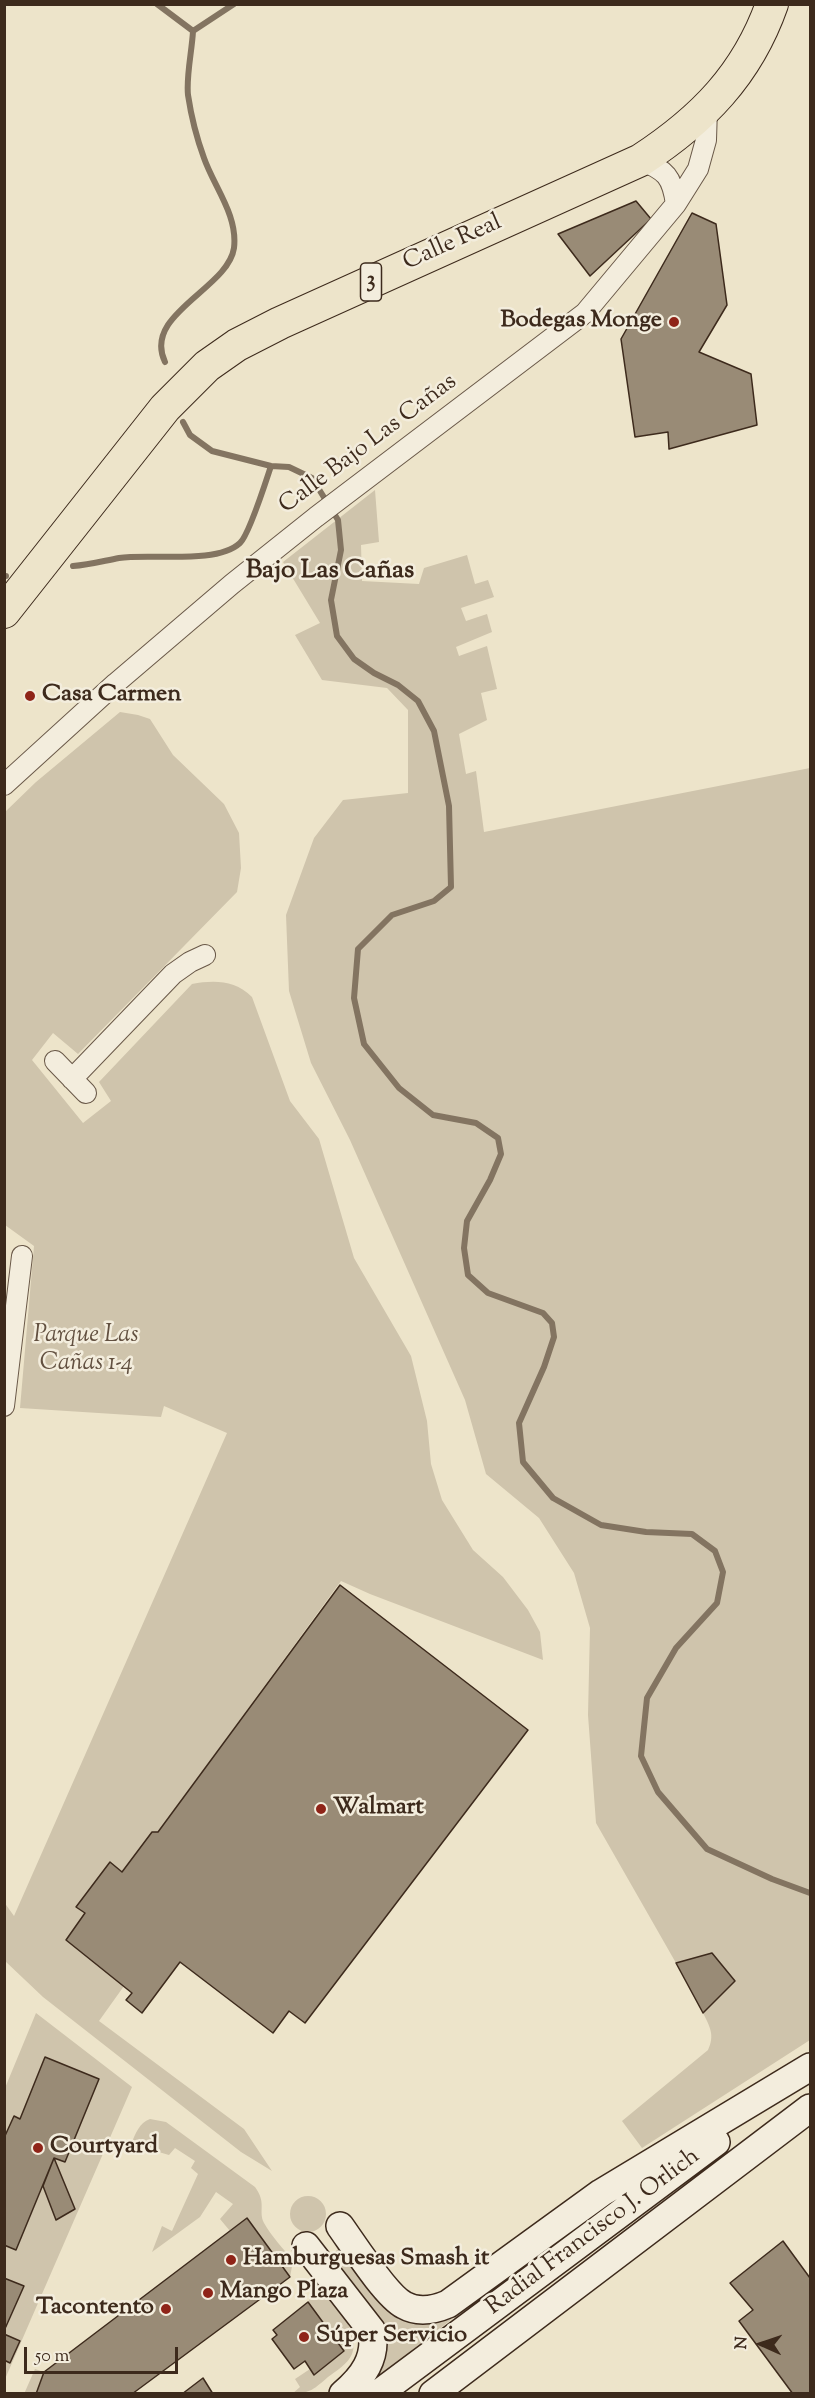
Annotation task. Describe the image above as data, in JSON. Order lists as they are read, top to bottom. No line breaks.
{"streets":{"main road":["Calle Real","3","Radial Francisco J. Orlich"],"street":["Calle Bajo Las Cañas"]},"crossings":[["Calle Real","Calle Bajo Las Cañas"]],"districts":["Bajo Las Cañas"],"parks":["Parque Las Cañas 1-4"],"places":["Bodegas Monge","Casa Carmen","Walmart","Courtyard","Hamburguesas Smash it","Mango Plaza","Tacontento","Súper Servicio"],"scale_bar":"50 m","north":"left"}
